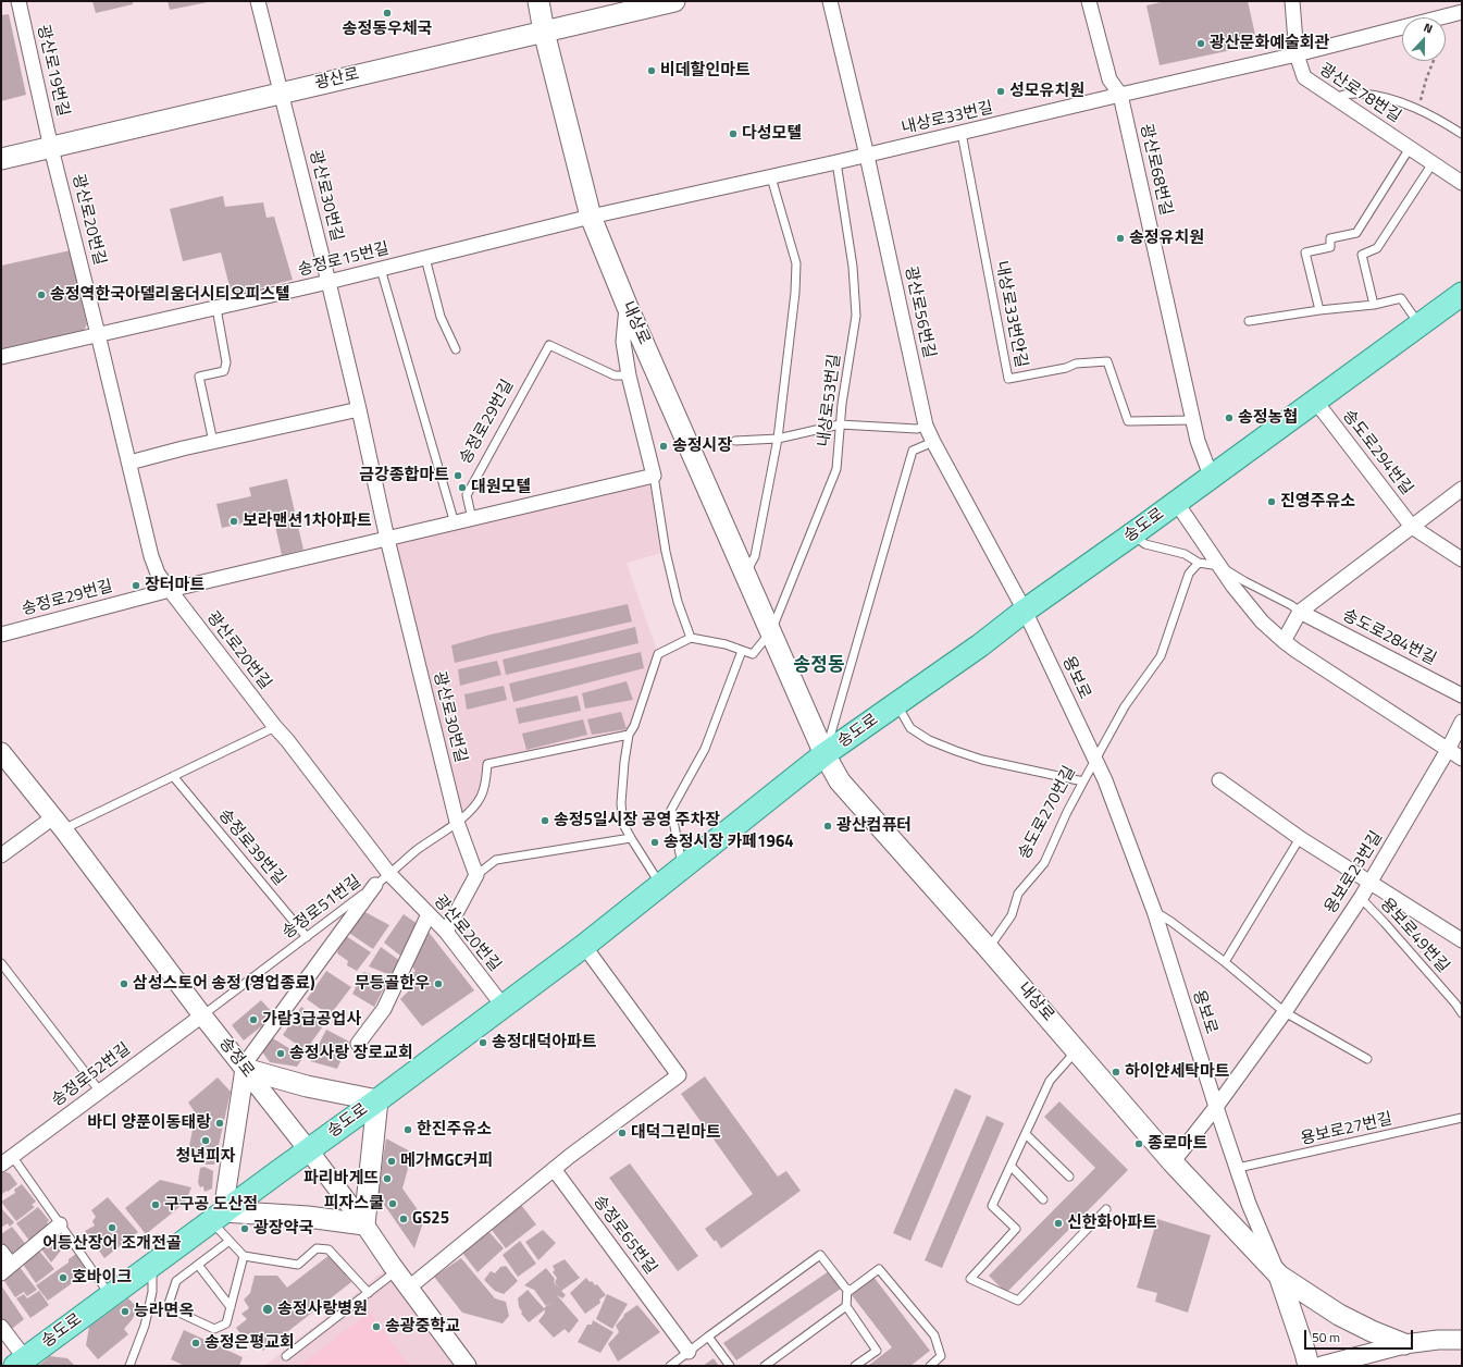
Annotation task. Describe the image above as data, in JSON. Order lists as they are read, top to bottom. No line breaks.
{"streets":{"main road":["광산로","내상로","송도로"],"street":["광산로19번길","광산로78번길","내상로33번길","광산로68번길","광산로30번길","광산로20번길","송정로15번길","광산로56번길","송정로29번길","송도로294번길","송도로284번길","용보로","용보로23번길","송정로","송정로52번길","송정로65번길"],"lane":["내상로33번안길","내상로53번길","송도로270번길","송정로39번길","송정로51번길","용보로49번길","용보로27번길"]},"crossings":[["광산로19번길","광산로"],["광산로19번길","광산로20번길"],["광산로","광산로30번길"],["광산로","광산로20번길"],["광산로","내상로"],["광산로78번길","내상로33번길"],["내상로33번길","광산로68번길"],["내상로33번길","송정로15번길"],["내상로33번길","광산로56번길"],["내상로33번길","내상로33번안길"],["내상로33번길","내상로"],["내상로33번길","내상로53번길"],["광산로68번길","내상로33번안길"],["광산로68번길","송도로"],["광산로30번길","송정로15번길"],["광산로30번길","송정로29번길"],["광산로30번길","송정로51번길"],["광산로20번길","송정로15번길"],["광산로20번길","송정로29번길"],["광산로20번길","송도로"],["광산로20번길","송정로51번길"],["송정로15번길","내상로"],["광산로56번길","송도로"],["광산로56번길","용보로"],["내상로","내상로53번길"],["내상로","송도로"],["내상로","용보로"],["내상로","송도로270번길"],["내상로","용보로23번길"],["송도로294번길","송도로"],["송도로","용보로"],["송도로","송정로"],["용보로","송도로270번길"],["용보로","용보로23번길"],["용보로","용보로27번길"],["송정로39번길","송정로51번길"],["용보로23번길","용보로49번길"],["송정로51번길","송정로"],["송정로51번길","송정로52번길"],["송정로","송정로52번길"]],"districts":["송정동"],"places":["송정동우체국","광산문화예술회관","비데할인마트","성모유치원","다성모텔","송정유치원","송정역한국아델리움더시티오피스텔","송정농협","송정시장","금강종합마트","대원모텔","진영주유소","보라맨션1차아파트","장터마트","송정5일시장 공영 주차장","광산컴퓨터","송정시장 카페1964","삼성스토어 송정 (영업종료)","무등골한우","가람3급공업사","송정대덕아파트","송정사랑 장로교회","하이얀세탁마트","바디 양푼이동태랑","한진주유소","대덕그린마트","청년피자","종로마트","메가MGC커피","파리바게뜨","피자스쿨","구구공 도산점","GS25","신한화아파트","어등산장어 조개전골","광장약국","호바이크","송정사랑병원","능라면옥","송광중학교","송정은평교회"],"scale_bar":"50 m","north":"top"}
